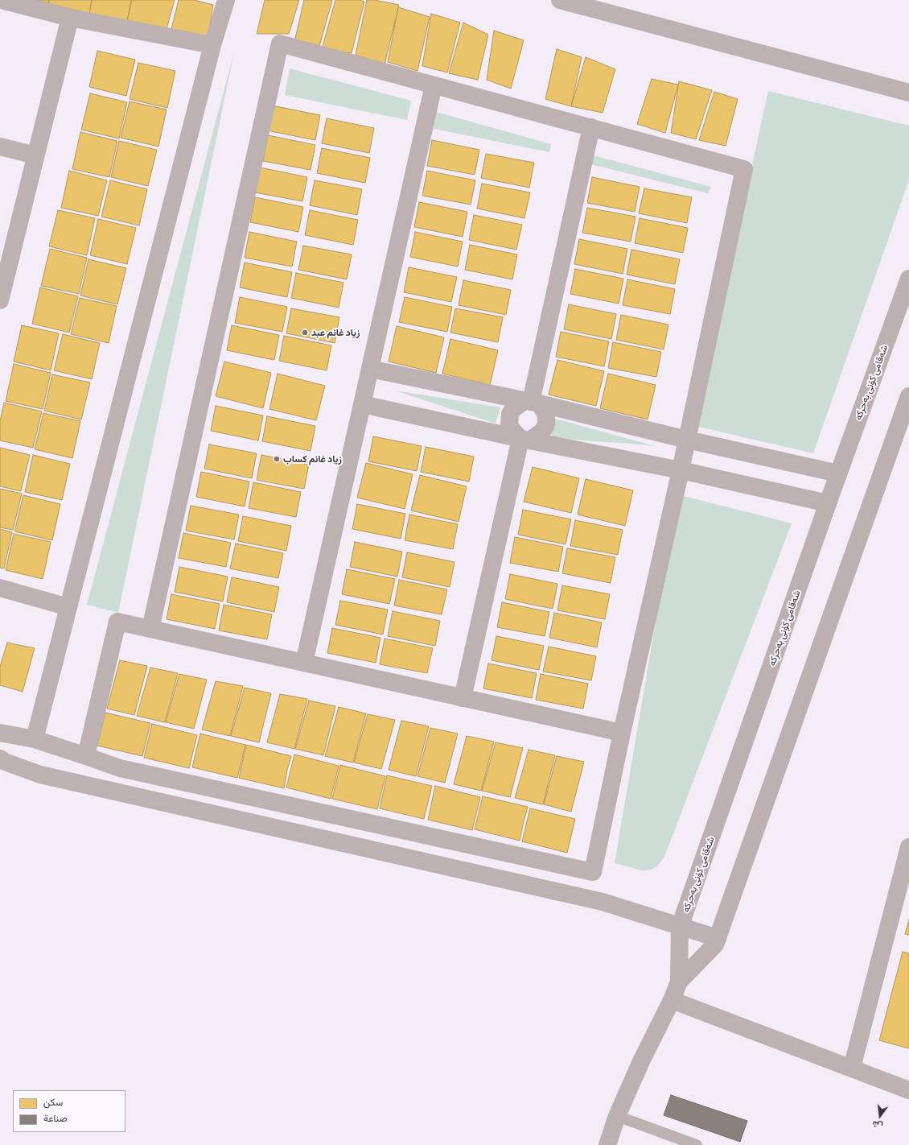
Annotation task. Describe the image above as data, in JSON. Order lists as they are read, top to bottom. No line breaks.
{"streets":{"street":["شەقامی کۆنی بەحرکە"]},"places":["زياد غانم عبد","زياد غانم كساب"],"legend":["سكن","صناعة"],"north":"bottom"}
